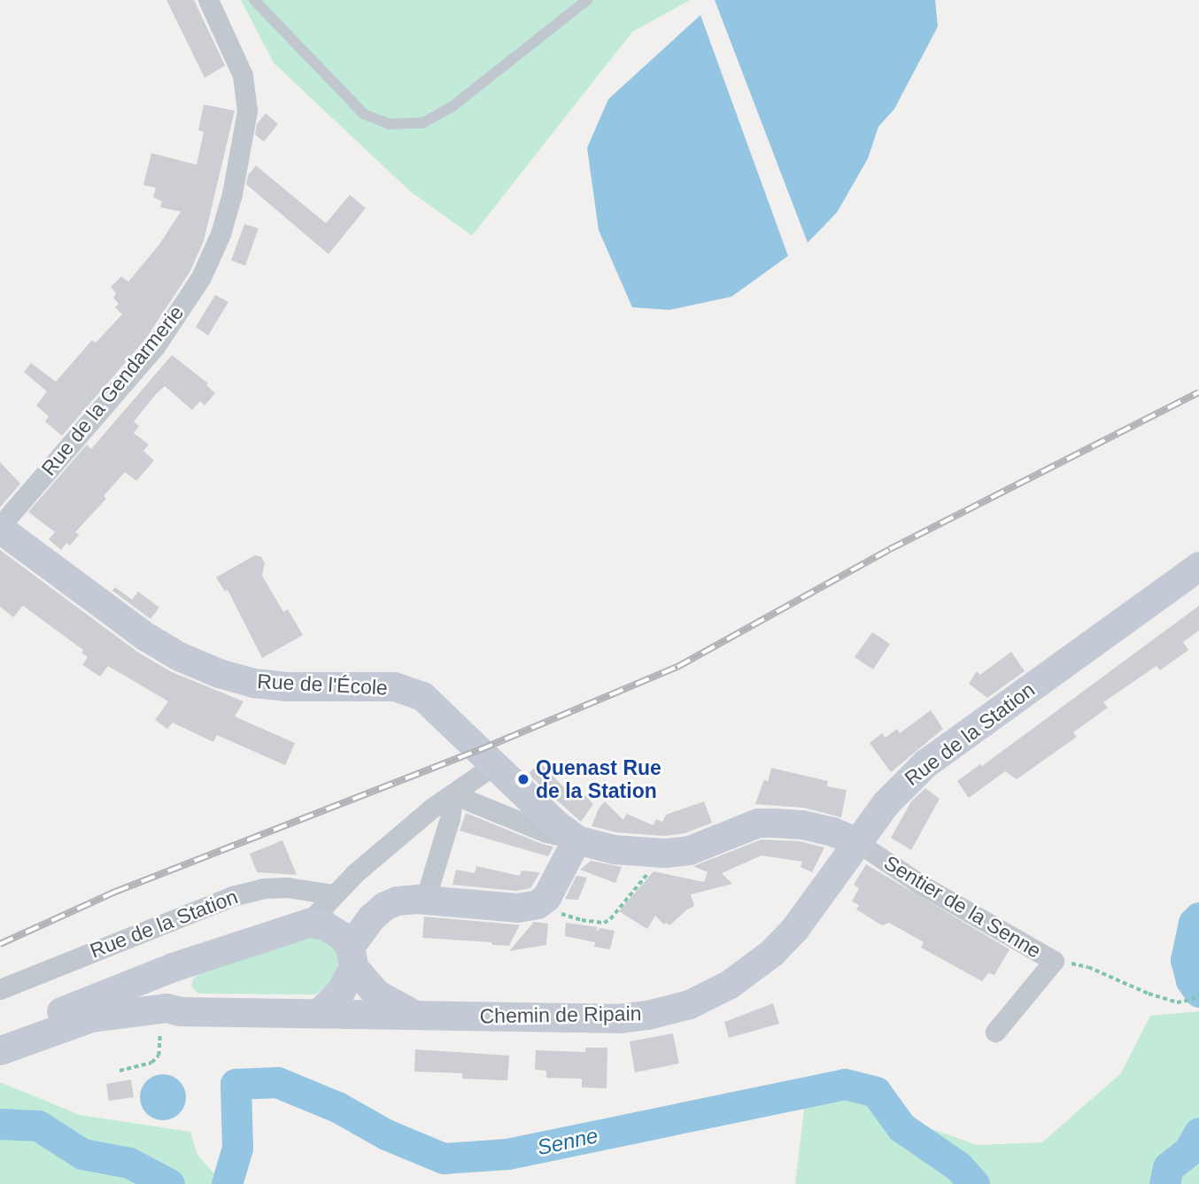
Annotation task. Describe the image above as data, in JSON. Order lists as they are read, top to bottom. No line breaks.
{"streets":{"street":["Rue de la Gendarmerie","Rue de l'École","Rue de la Station","Sentier de la Senne","Chemin de Ripain"]},"crossings":[["Rue de la Gendarmerie","Rue de l'École"],["Rue de la Station","Sentier de la Senne"],["Rue de la Station","Chemin de Ripain"],["Sentier de la Senne","Chemin de Ripain"]],"water":["Senne"],"places":["Quenast Rue de la Station"]}
